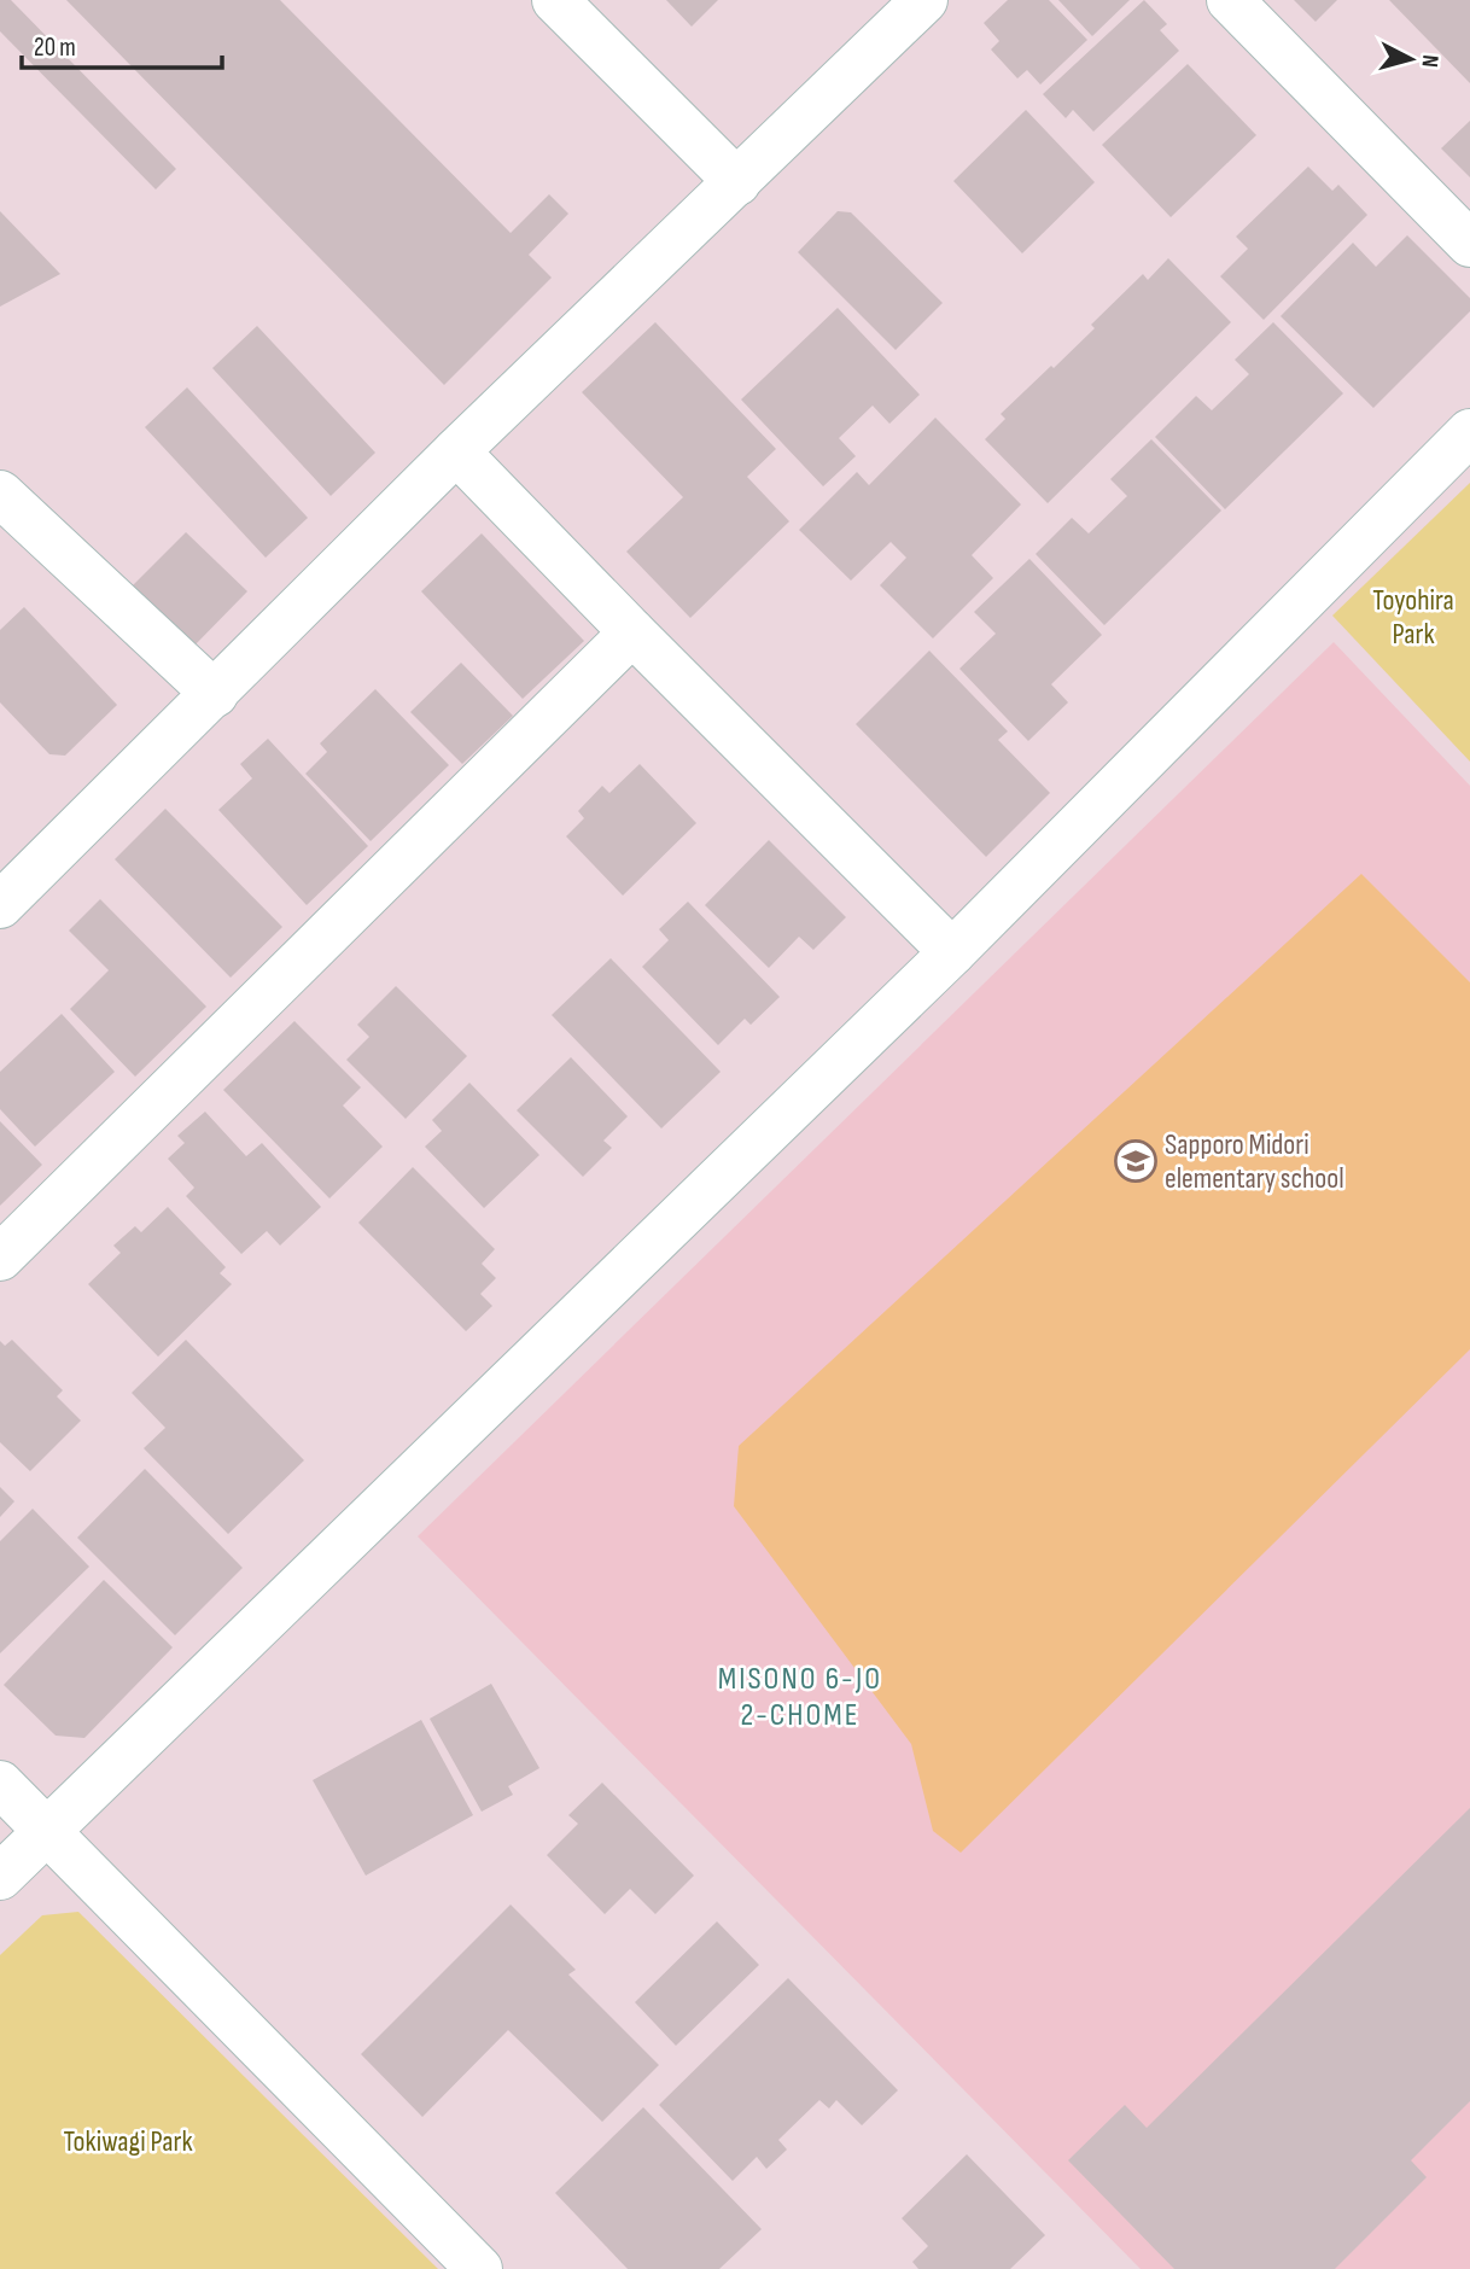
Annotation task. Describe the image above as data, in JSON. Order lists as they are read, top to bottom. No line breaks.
{"districts":["MISONO 6-JO 2-CHOME"],"parks":["Toyohira Park","Tokiwagi Park"],"places":{"school or university":["Sapporo Midori elementary school"]},"scale_bar":"20 m","north":"right"}
